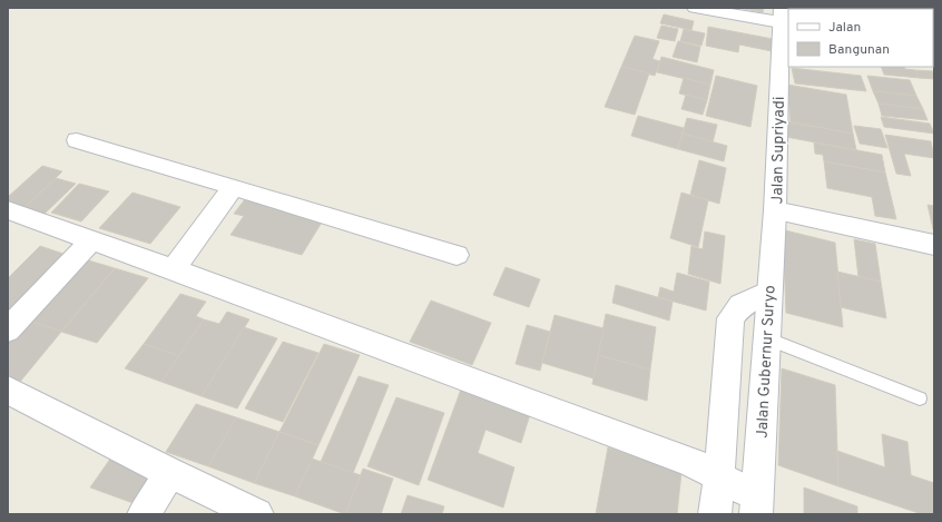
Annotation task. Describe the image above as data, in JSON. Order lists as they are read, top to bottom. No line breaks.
{"streets":{"street":["Jalan Supriyadi","Jalan Gubernur Suryo"]},"crossings":[["Jalan Supriyadi","Jalan Gubernur Suryo"]],"legend":["Jalan","Bangunan"]}
